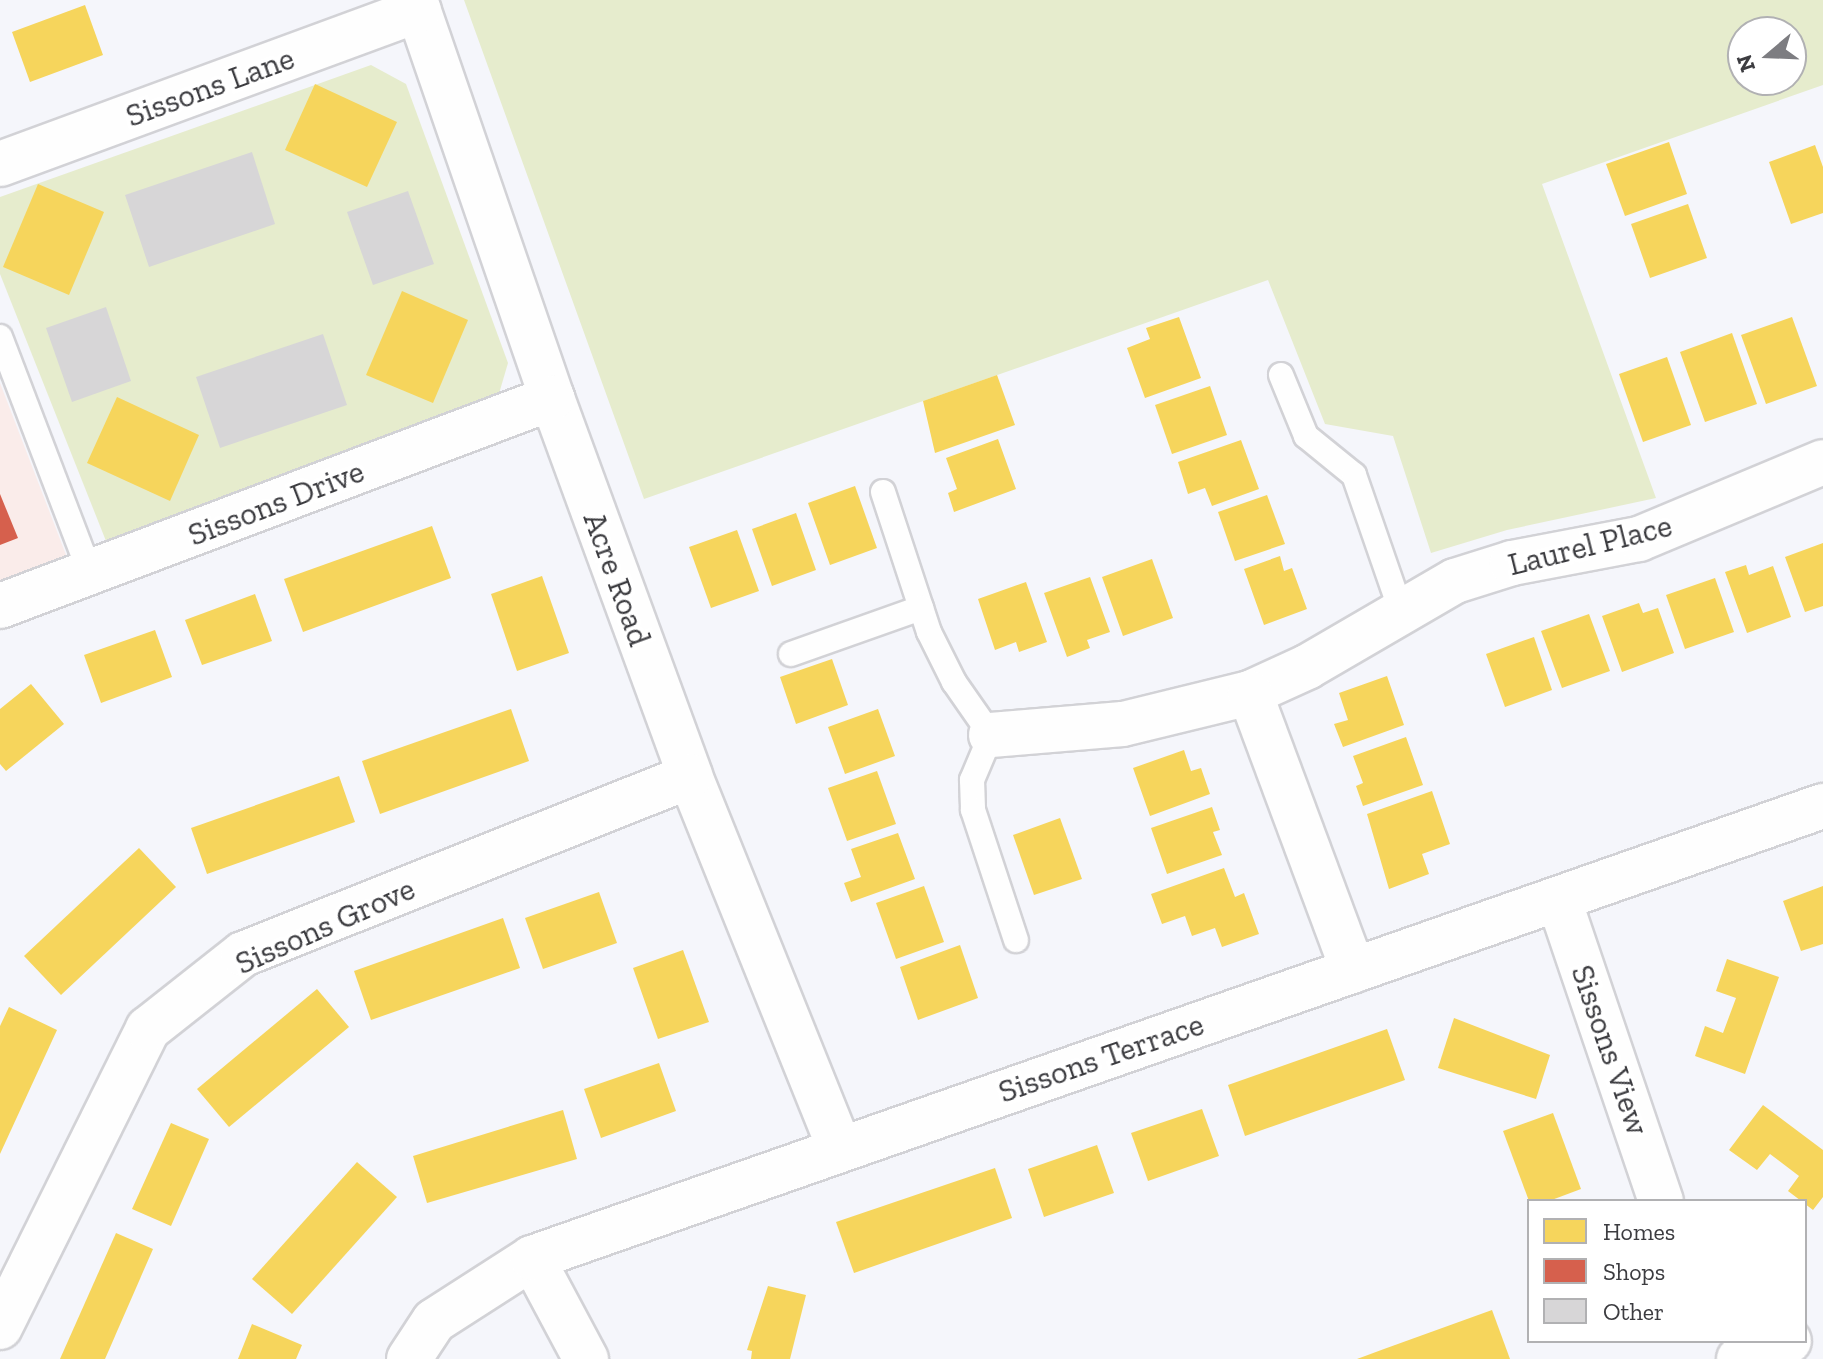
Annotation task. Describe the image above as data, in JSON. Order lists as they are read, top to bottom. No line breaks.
{"streets":{"street":["Sissons Lane","Sissons Drive","Laurel Place","Acre Road","Sissons Grove","Sissons View","Sissons Terrace"]},"crossings":[["Sissons Lane","Acre Road"],["Sissons Drive","Acre Road"],["Acre Road","Sissons Grove"],["Acre Road","Sissons Terrace"],["Sissons View","Sissons Terrace"]],"legend":["Homes","Shops","Other"],"north":"left"}
